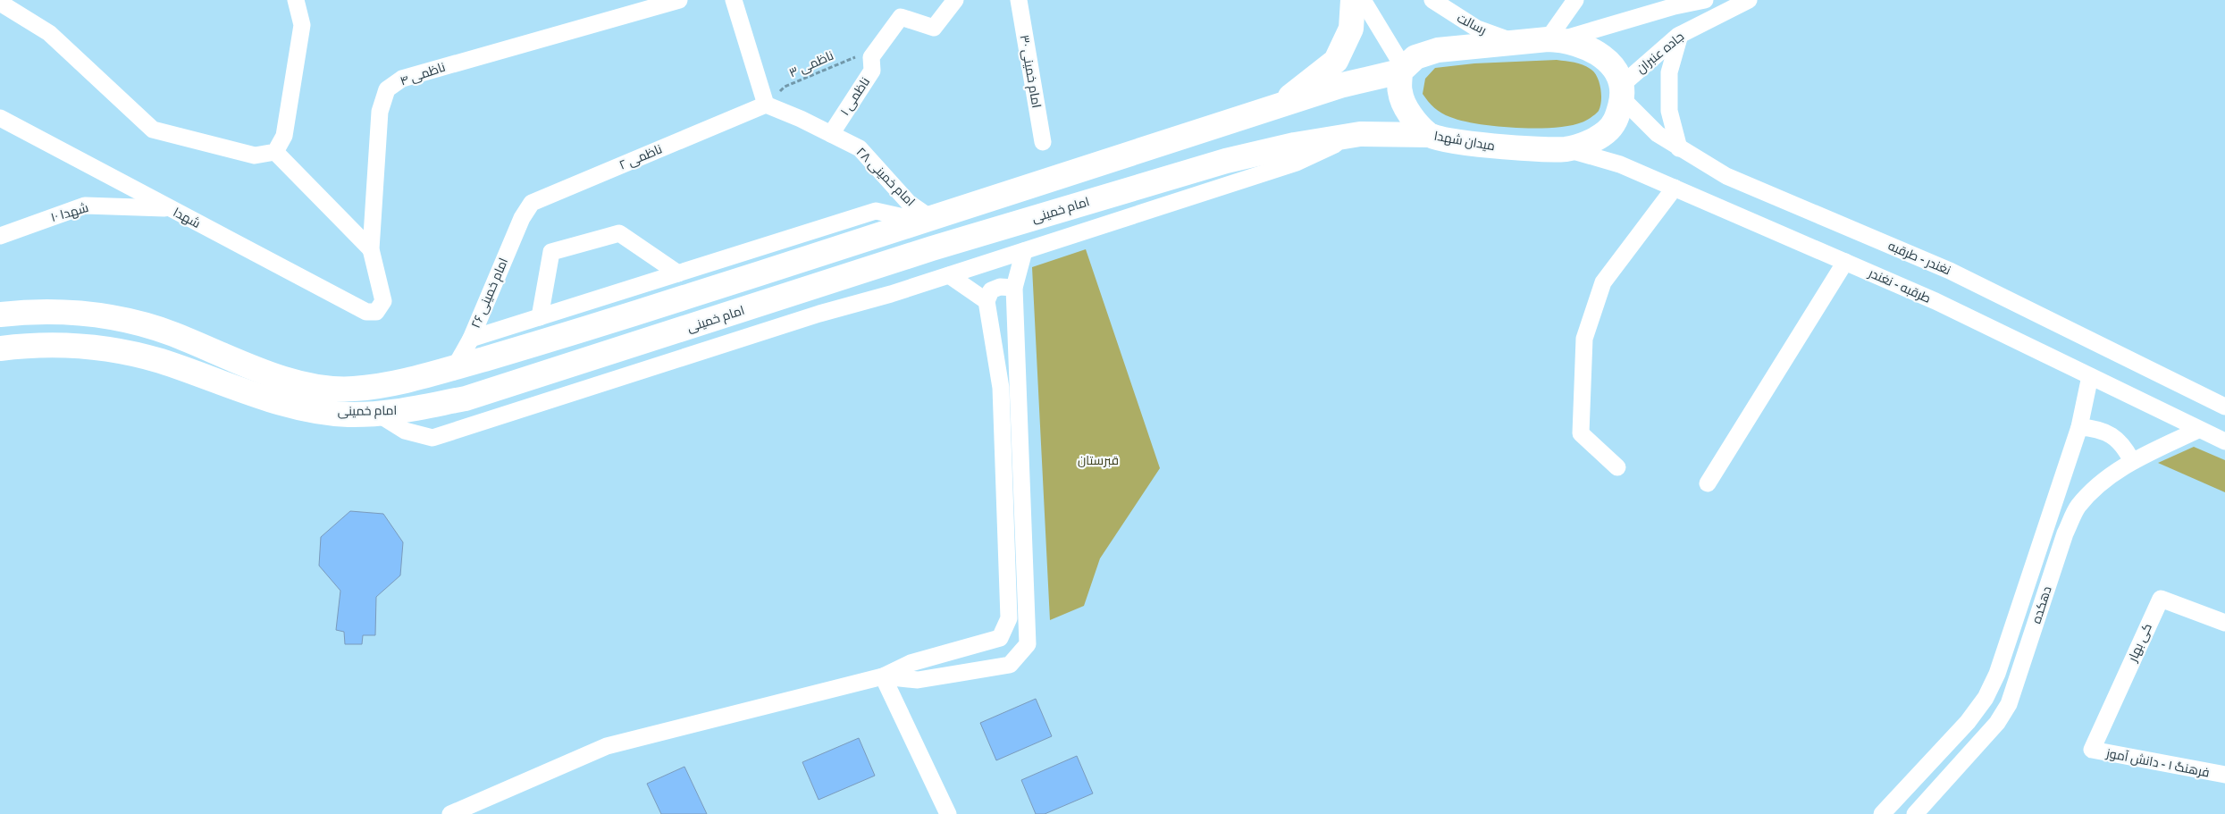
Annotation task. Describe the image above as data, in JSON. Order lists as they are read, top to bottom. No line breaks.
{"streets":{"highway":["میدان شهدا","امام خمینی"],"street":["رسالت","جاده عنبران","امام خمینی ۳۰","ناظمی ۴","ناظمی ۱","ناظمی ۲","امام خمینی ۲۸","شهدا ۱۰","شهدا","نغندر - طرقبه","طرقبه - نغندر","امام خمینی ۲۶","دهکده","کی بهار","فرهنگ ۱ - دانش آموز"],"path":["ناظمی ۳"]},"crossings":[["جاده عنبران","میدان شهدا"],["جاده عنبران","نغندر - طرقبه"],["ناظمی ۳","ناظمی ۱"],["ناظمی ۳","ناظمی ۲"],["ناظمی ۳","امام خمینی ۲۸"],["ناظمی ۴","شهدا"],["ناظمی ۱","امام خمینی ۲۸"],["میدان شهدا","امام خمینی"],["میدان شهدا","نغندر - طرقبه"],["میدان شهدا","طرقبه - نغندر"],["ناظمی ۲","امام خمینی ۲۸"],["ناظمی ۲","امام خمینی ۲۶"],["امام خمینی ۲۸","امام خمینی"],["امام خمینی","امام خمینی ۲۶"],["شهدا ۱۰","شهدا"],["طرقبه - نغندر","دهکده"],["کی بهار","فرهنگ ۱ - دانش آموز"]],"parks":["قبرستان"]}
